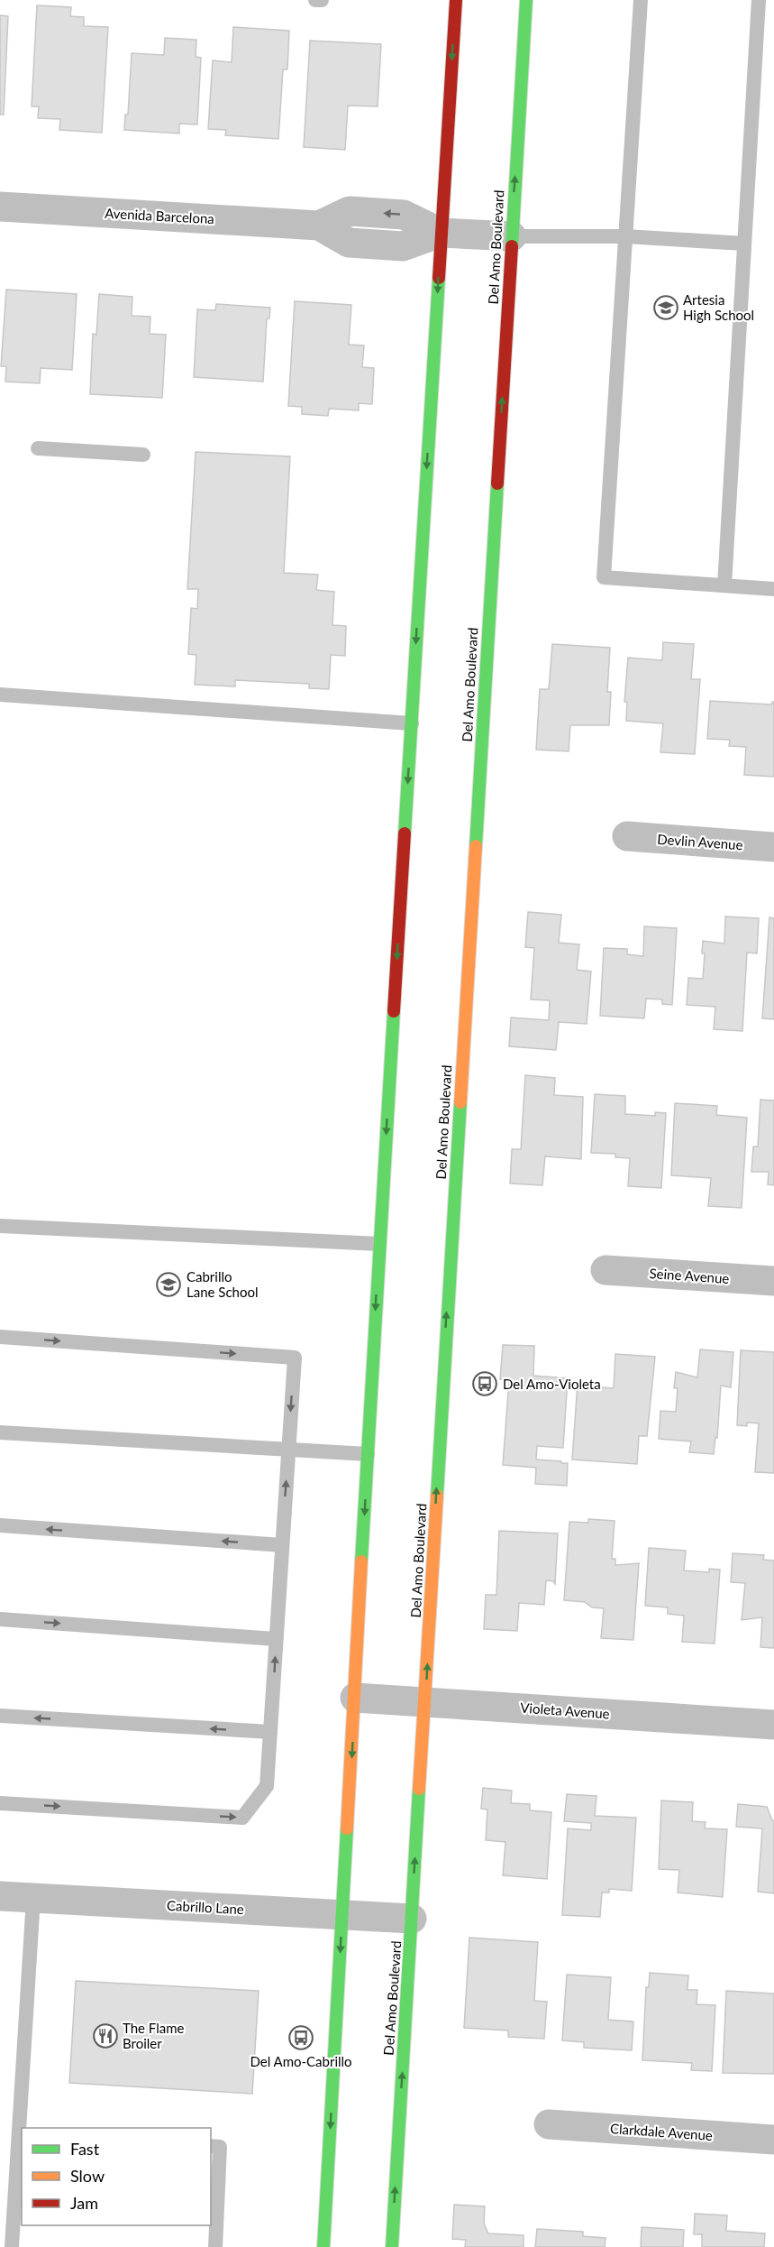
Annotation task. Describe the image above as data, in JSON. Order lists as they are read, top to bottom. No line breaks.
{"streets":{"main road":["Del Amo Boulevard"],"street":["Avenida Barcelona","Devlin Avenue","Seine Avenue","Violeta Avenue","Cabrillo Lane","Clarkdale Avenue"]},"crossings":[["Avenida Barcelona","Del Amo Boulevard"],["Del Amo Boulevard","Violeta Avenue"],["Del Amo Boulevard","Cabrillo Lane"]],"places":{"school or university":["Artesia High School","Cabrillo Lane School"],"bus stop":["Del Amo-Violeta","Del Amo-Cabrillo"],"restaurant":["The Flame Broiler"]},"legend":["Fast","Slow","Jam"]}
